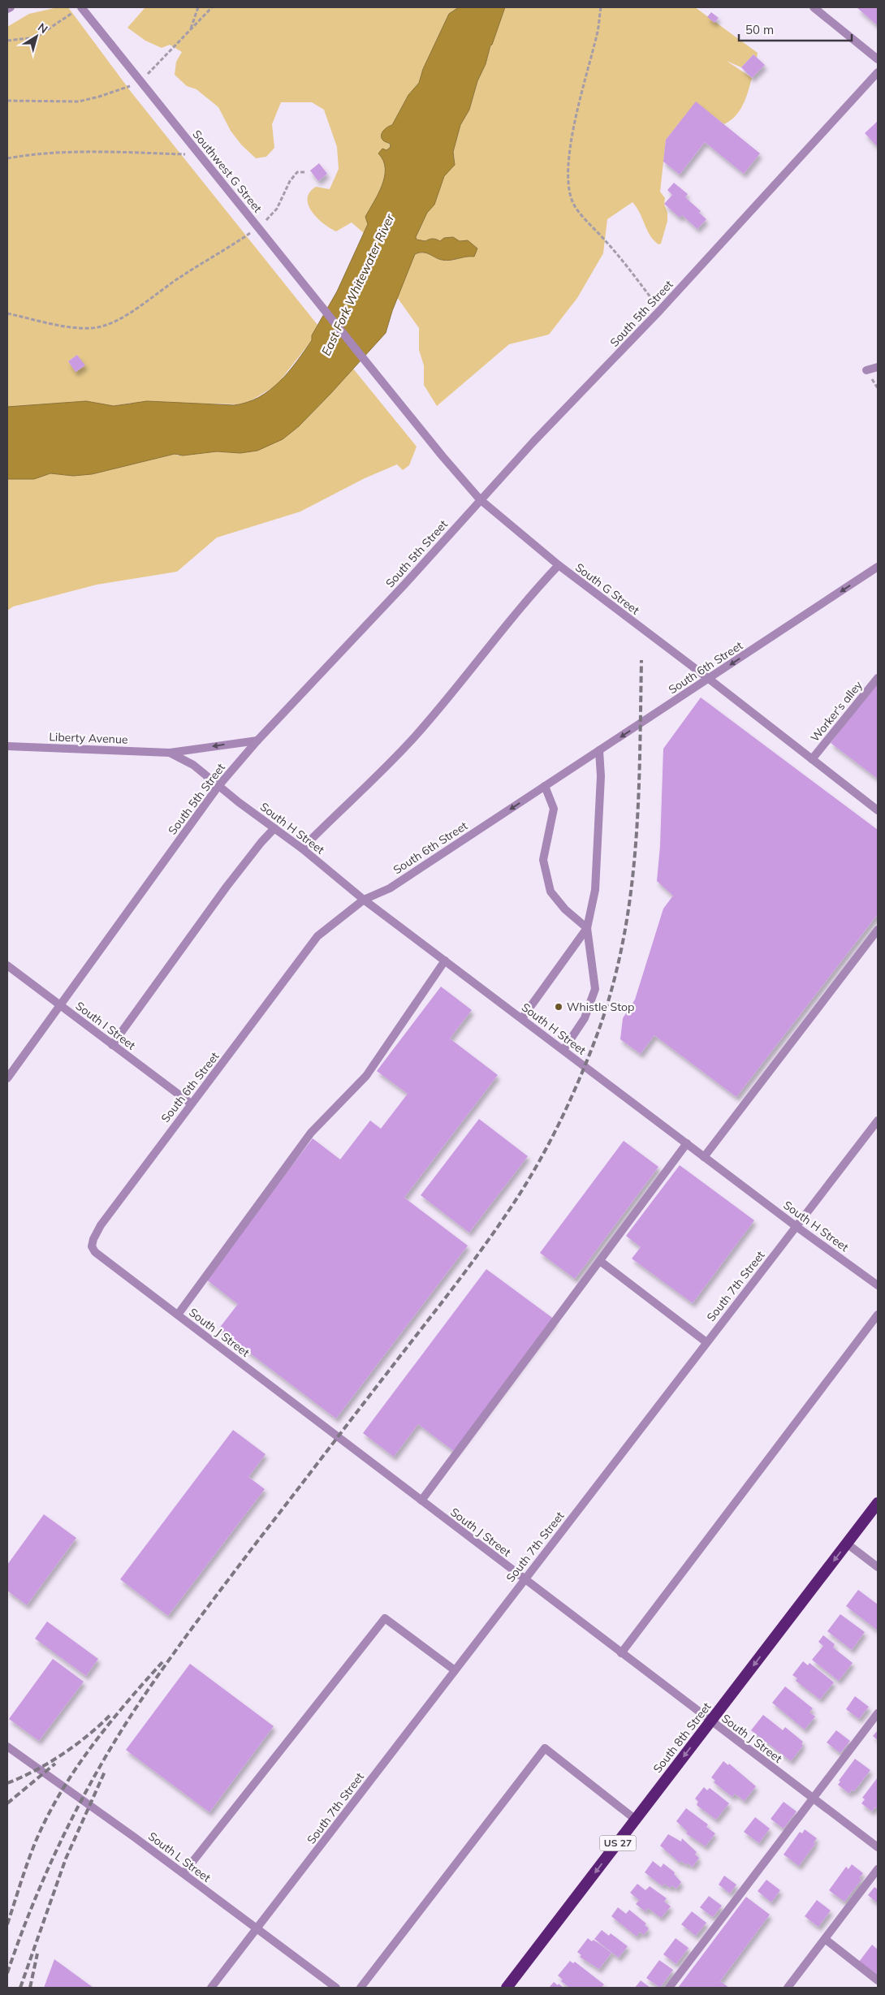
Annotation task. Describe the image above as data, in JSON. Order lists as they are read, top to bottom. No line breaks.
{"streets":{"highway":["South 8th Street","US 27"],"street":["Southwest G Street","South 5th Street","South G Street","South 6th Street","Worker's alley","Liberty Avenue","South H Street","South I Street","South 7th Street","South J Street","South L Street"]},"crossings":[["Southwest G Street","South G Street"],["South 5th Street","South G Street"],["South 5th Street","Liberty Avenue"],["South 5th Street","South H Street"],["South 5th Street","South I Street"],["South G Street","South 6th Street"],["South G Street","Worker's alley"],["South 6th Street","South H Street"],["South 6th Street","South I Street"],["South 6th Street","South J Street"],["Liberty Avenue","South H Street"],["South H Street","South 7th Street"],["South 7th Street","South J Street"],["South 7th Street","South L Street"],["South J Street","South 8th Street"]],"one_way":["South 6th Street","South 8th Street"],"water":["East Fork Whitewater River"],"places":["Whistle Stop"],"scale_bar":"50 m","north":"top right"}
